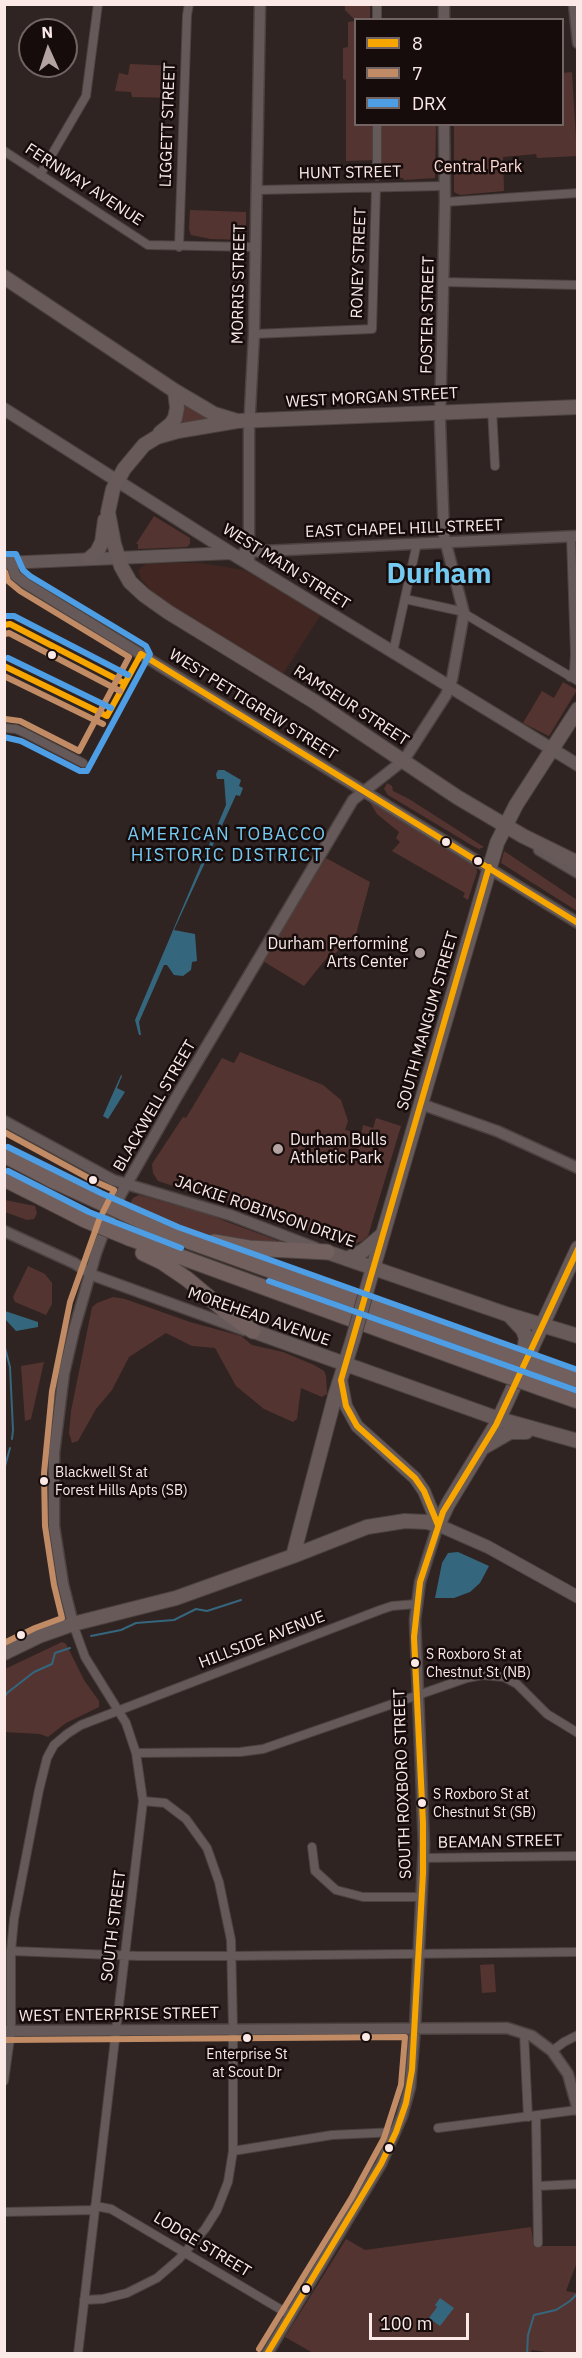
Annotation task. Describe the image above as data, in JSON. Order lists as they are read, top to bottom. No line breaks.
{"streets":{"main road":["WEST MORGAN STREET","WEST MAIN STREET","RAMSEUR STREET","SOUTH MANGUM STREET","JACKIE ROBINSON DRIVE","MOREHEAD AVENUE","SOUTH ROXBORO STREET"],"street":["LIGGETT STREET","HUNT STREET","FERNWAY AVENUE","RONEY STREET","MORRIS STREET","FOSTER STREET","EAST CHAPEL HILL STREET","WEST PETTIGREW STREET","BLACKWELL STREET","HILLSIDE AVENUE","BEAMAN STREET","SOUTH STREET","WEST ENTERPRISE STREET","LODGE STREET"]},"crossings":[["LIGGETT STREET","FERNWAY AVENUE"],["HUNT STREET","RONEY STREET"],["HUNT STREET","MORRIS STREET"],["HUNT STREET","FOSTER STREET"],["FERNWAY AVENUE","MORRIS STREET"],["RONEY STREET","MORRIS STREET"],["MORRIS STREET","WEST MORGAN STREET"],["MORRIS STREET","EAST CHAPEL HILL STREET"],["MORRIS STREET","WEST MAIN STREET"],["FOSTER STREET","WEST MORGAN STREET"],["FOSTER STREET","EAST CHAPEL HILL STREET"],["EAST CHAPEL HILL STREET","WEST MAIN STREET"],["WEST MAIN STREET","SOUTH MANGUM STREET"],["WEST PETTIGREW STREET","SOUTH MANGUM STREET"],["WEST PETTIGREW STREET","BLACKWELL STREET"],["RAMSEUR STREET","SOUTH MANGUM STREET"],["RAMSEUR STREET","BLACKWELL STREET"],["SOUTH MANGUM STREET","JACKIE ROBINSON DRIVE"],["SOUTH MANGUM STREET","MOREHEAD AVENUE"],["BLACKWELL STREET","JACKIE ROBINSON DRIVE"],["BLACKWELL STREET","MOREHEAD AVENUE"],["BLACKWELL STREET","SOUTH STREET"],["JACKIE ROBINSON DRIVE","SOUTH ROXBORO STREET"],["MOREHEAD AVENUE","SOUTH ROXBORO STREET"],["HILLSIDE AVENUE","SOUTH ROXBORO STREET"],["HILLSIDE AVENUE","SOUTH STREET"],["HILLSIDE AVENUE","WEST ENTERPRISE STREET"],["SOUTH ROXBORO STREET","BEAMAN STREET"],["SOUTH ROXBORO STREET","WEST ENTERPRISE STREET"],["SOUTH ROXBORO STREET","LODGE STREET"],["SOUTH STREET","WEST ENTERPRISE STREET"],["SOUTH STREET","LODGE STREET"]],"districts":["Durham","AMERICAN TOBACCO HISTORIC DISTRICT"],"parks":["Central Park"],"places":["Durham Performing Arts Center","Durham Bulls Athletic Park","Blackwell St at Forest Hills Apts (SB)","S Roxboro St at Chestnut St (NB)","S Roxboro St at Chestnut St (SB)","Enterprise St at Scout Dr"],"lines":["transit line DRX","transit line 7","transit line 8"],"legend":["8","7","DRX"],"scale_bar":"100 m","north":"top"}
